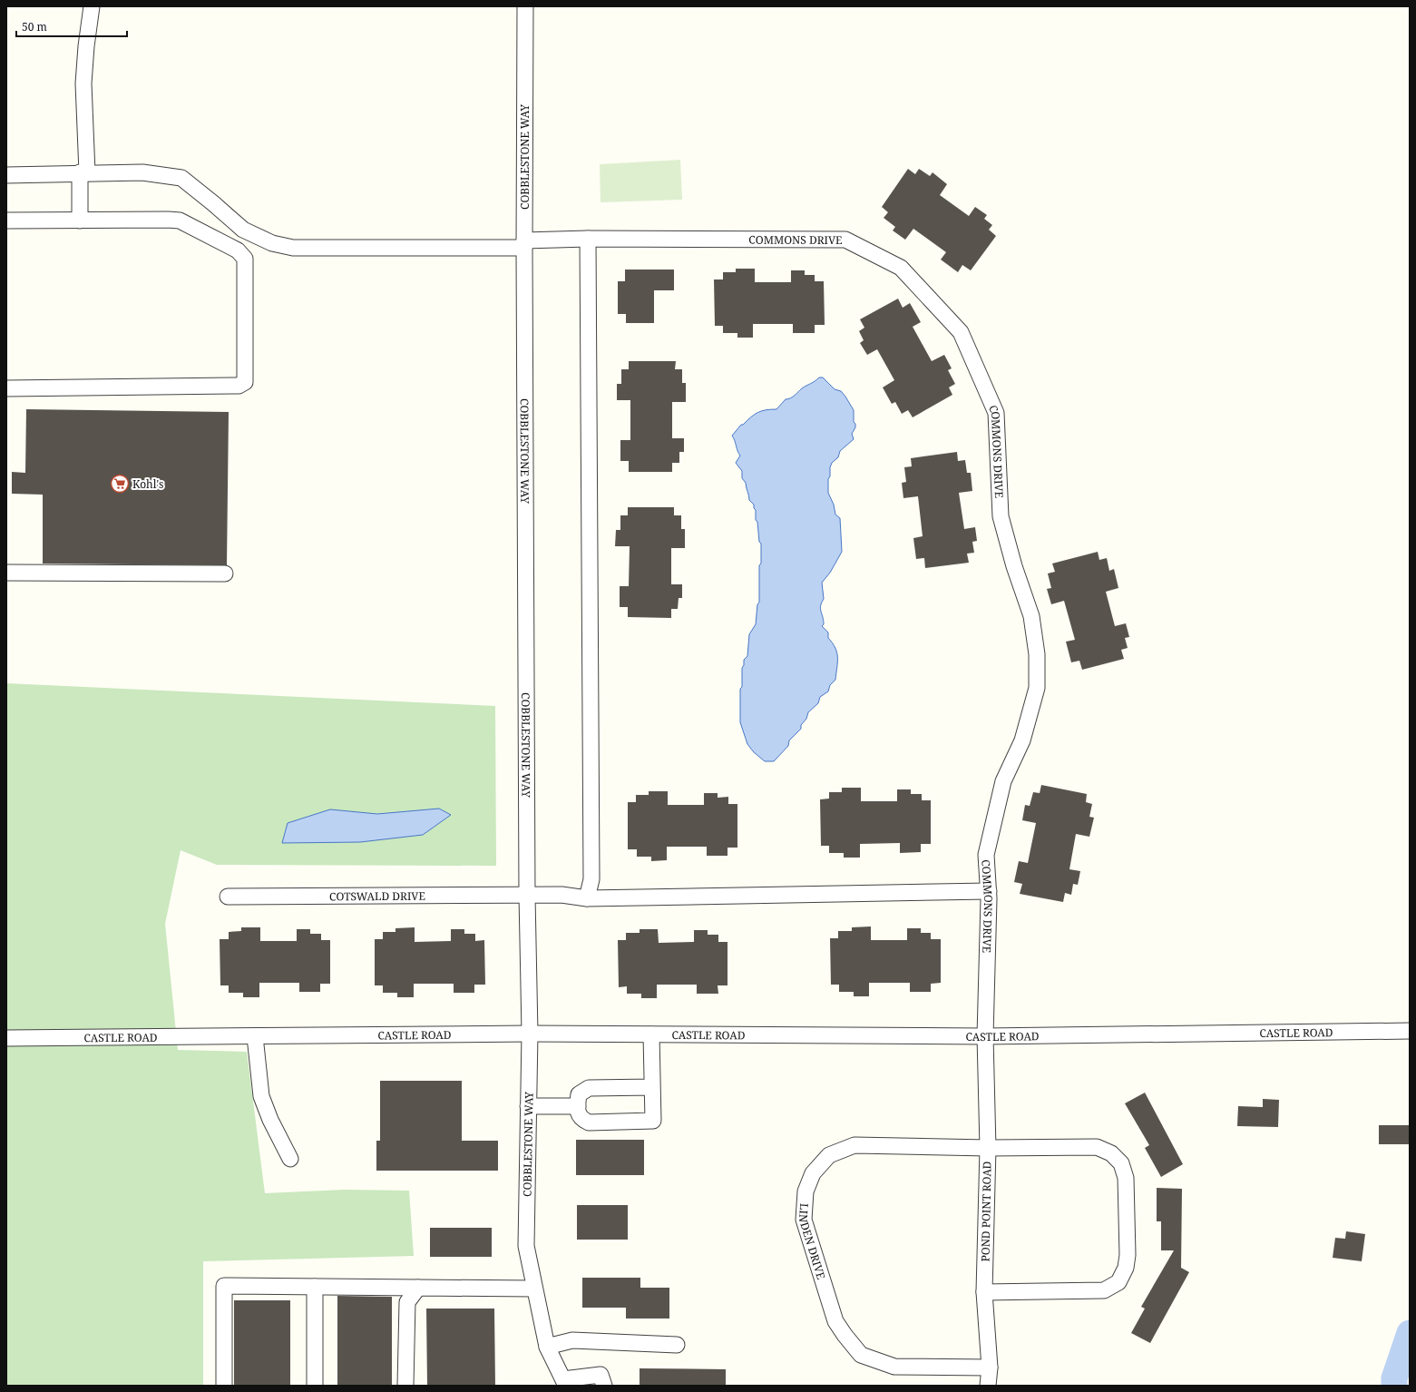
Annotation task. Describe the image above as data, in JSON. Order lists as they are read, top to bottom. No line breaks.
{"streets":{"street":["COBBLESTONE WAY","COMMONS DRIVE","COTSWALD DRIVE","CASTLE ROAD","POND POINT ROAD","LINDEN DRIVE"]},"crossings":[["COBBLESTONE WAY","COMMONS DRIVE"],["COBBLESTONE WAY","COTSWALD DRIVE"],["COBBLESTONE WAY","CASTLE ROAD"],["COMMONS DRIVE","CASTLE ROAD"],["COMMONS DRIVE","POND POINT ROAD"],["CASTLE ROAD","POND POINT ROAD"],["POND POINT ROAD","LINDEN DRIVE"]],"places":{"supermarket":["Kohl's"]},"scale_bar":"50 m"}
